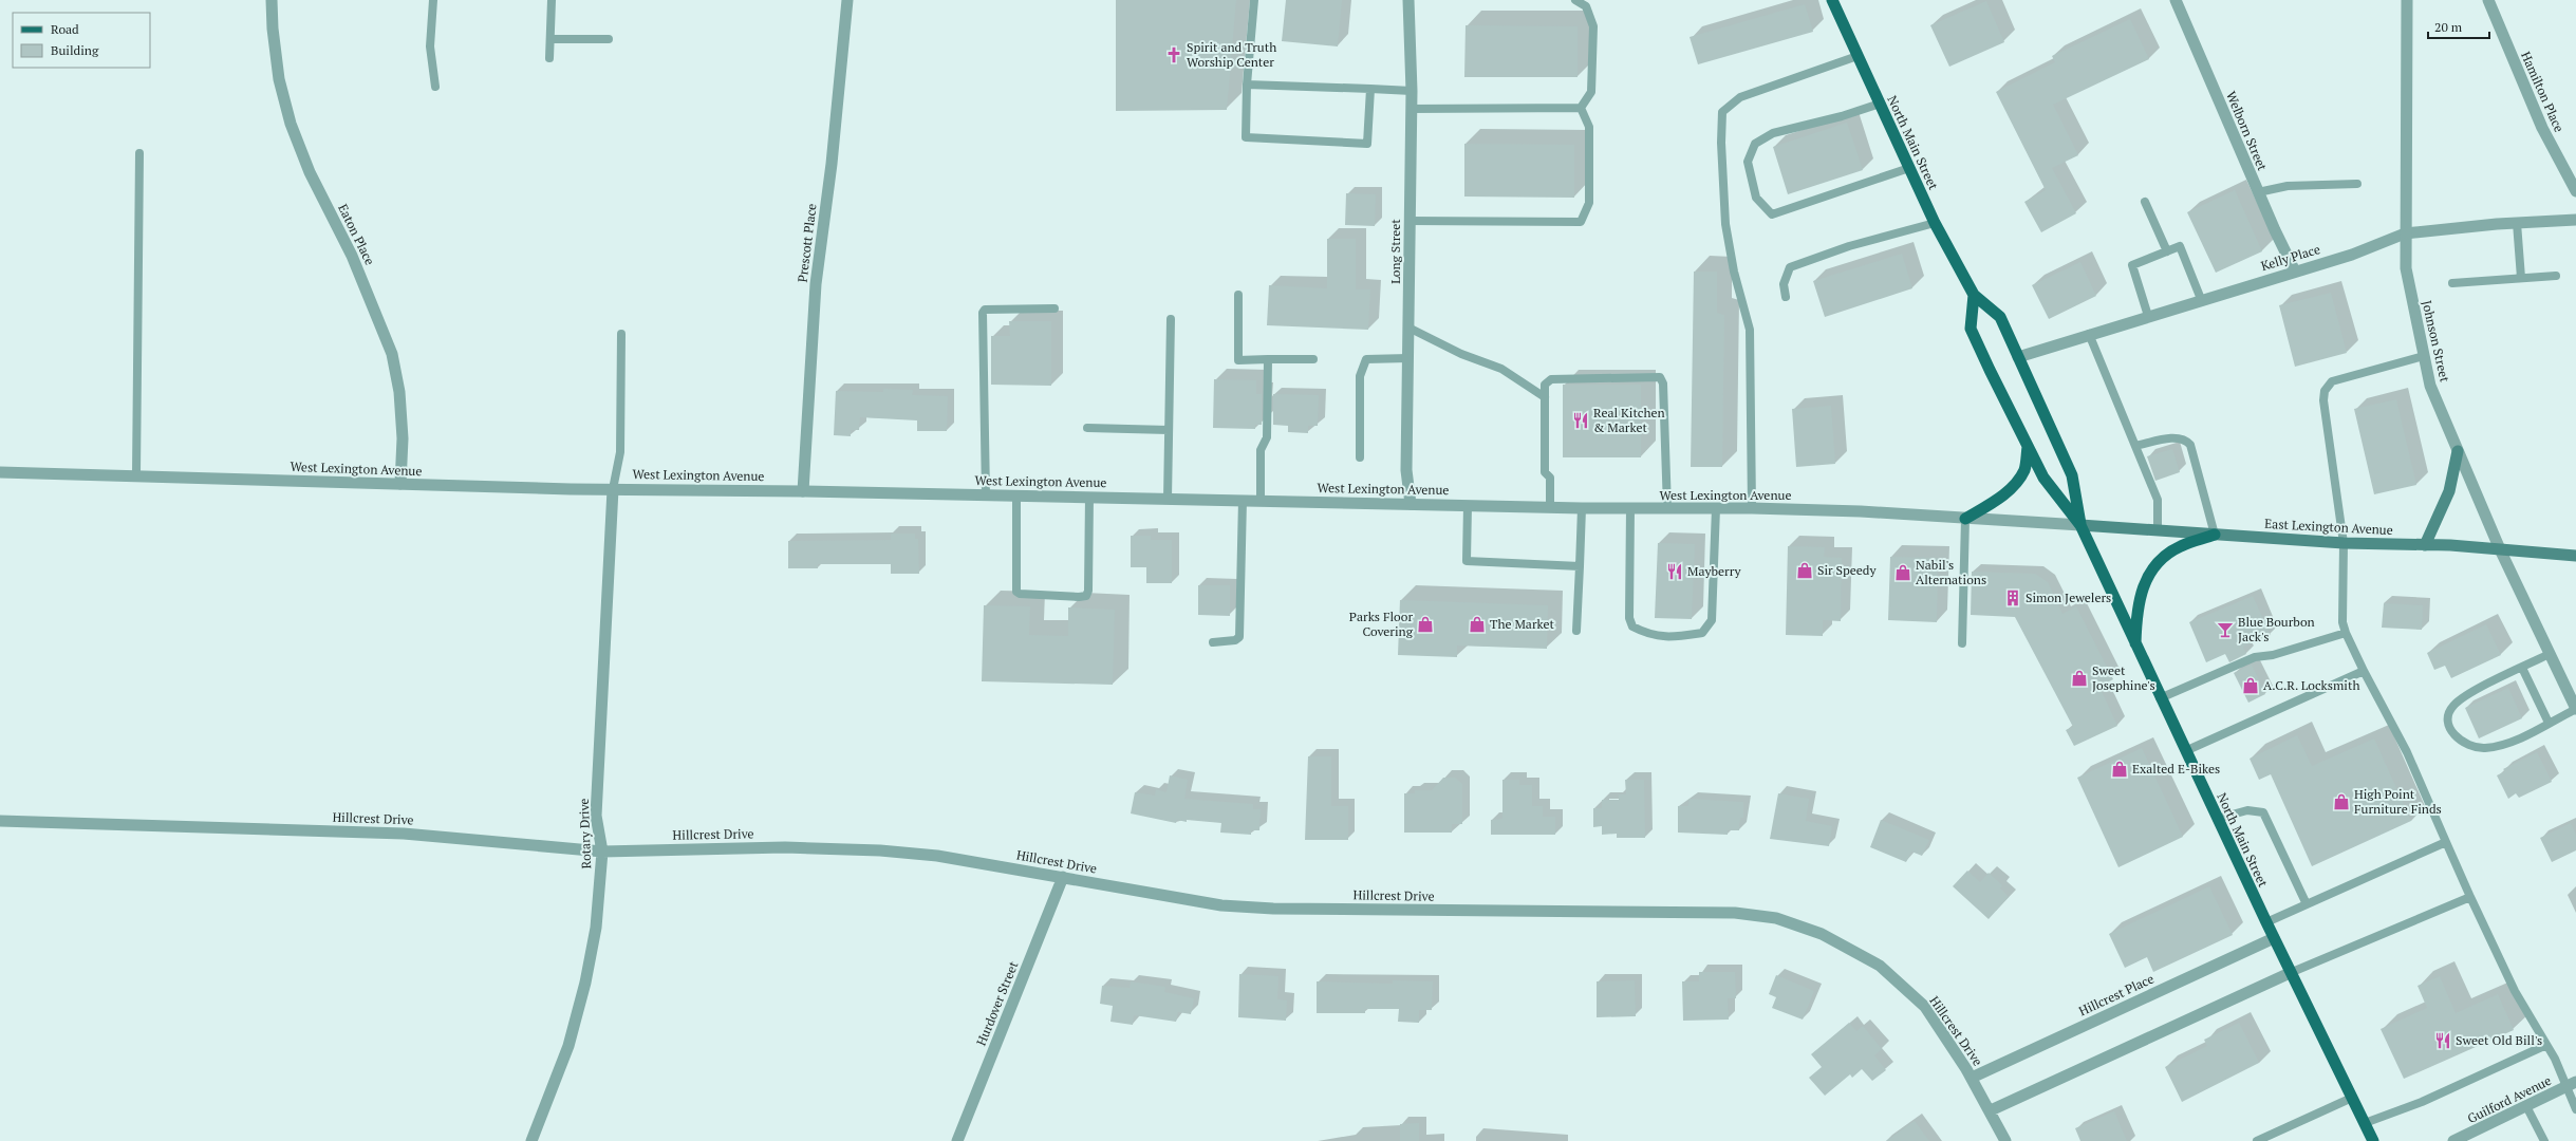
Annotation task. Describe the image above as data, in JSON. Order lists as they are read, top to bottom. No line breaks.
{"streets":{"main road":["North Main Street","East Lexington Avenue"],"street":["Hamilton Place","Welborn Street","Eaton Place","Prescott Place","Long Street","Kelly Place","Johnson Street","West Lexington Avenue","Hillcrest Drive","Rotary Drive","Hillcrest Place","Hurdover Street","Guilford Avenue"]},"crossings":[["Welborn Street","Kelly Place"],["North Main Street","Kelly Place"],["North Main Street","West Lexington Avenue"],["North Main Street","East Lexington Avenue"],["North Main Street","Hillcrest Place"],["Eaton Place","West Lexington Avenue"],["Prescott Place","West Lexington Avenue"],["Long Street","West Lexington Avenue"],["Kelly Place","Johnson Street"],["Johnson Street","East Lexington Avenue"],["West Lexington Avenue","East Lexington Avenue"],["West Lexington Avenue","Rotary Drive"],["Hillcrest Drive","Rotary Drive"],["Hillcrest Drive","Hillcrest Place"],["Hillcrest Drive","Hurdover Street"]],"places":{"church":["Spirit and Truth Worship Center"],"restaurant":["Real Kitchen & Market","Mayberry","Sweet Old Bill's"],"shop":["Sir Speedy","Nabil's Alternations","Parks Floor Covering","The Market","Sweet Josephine's","A.C.R. Locksmith","Exalted E-Bikes","High Point Furniture Finds"],"building":["Simon Jewelers"],"bar":["Blue Bourbon Jack's"]},"legend":["Road","Building"],"scale_bar":"20 m"}
